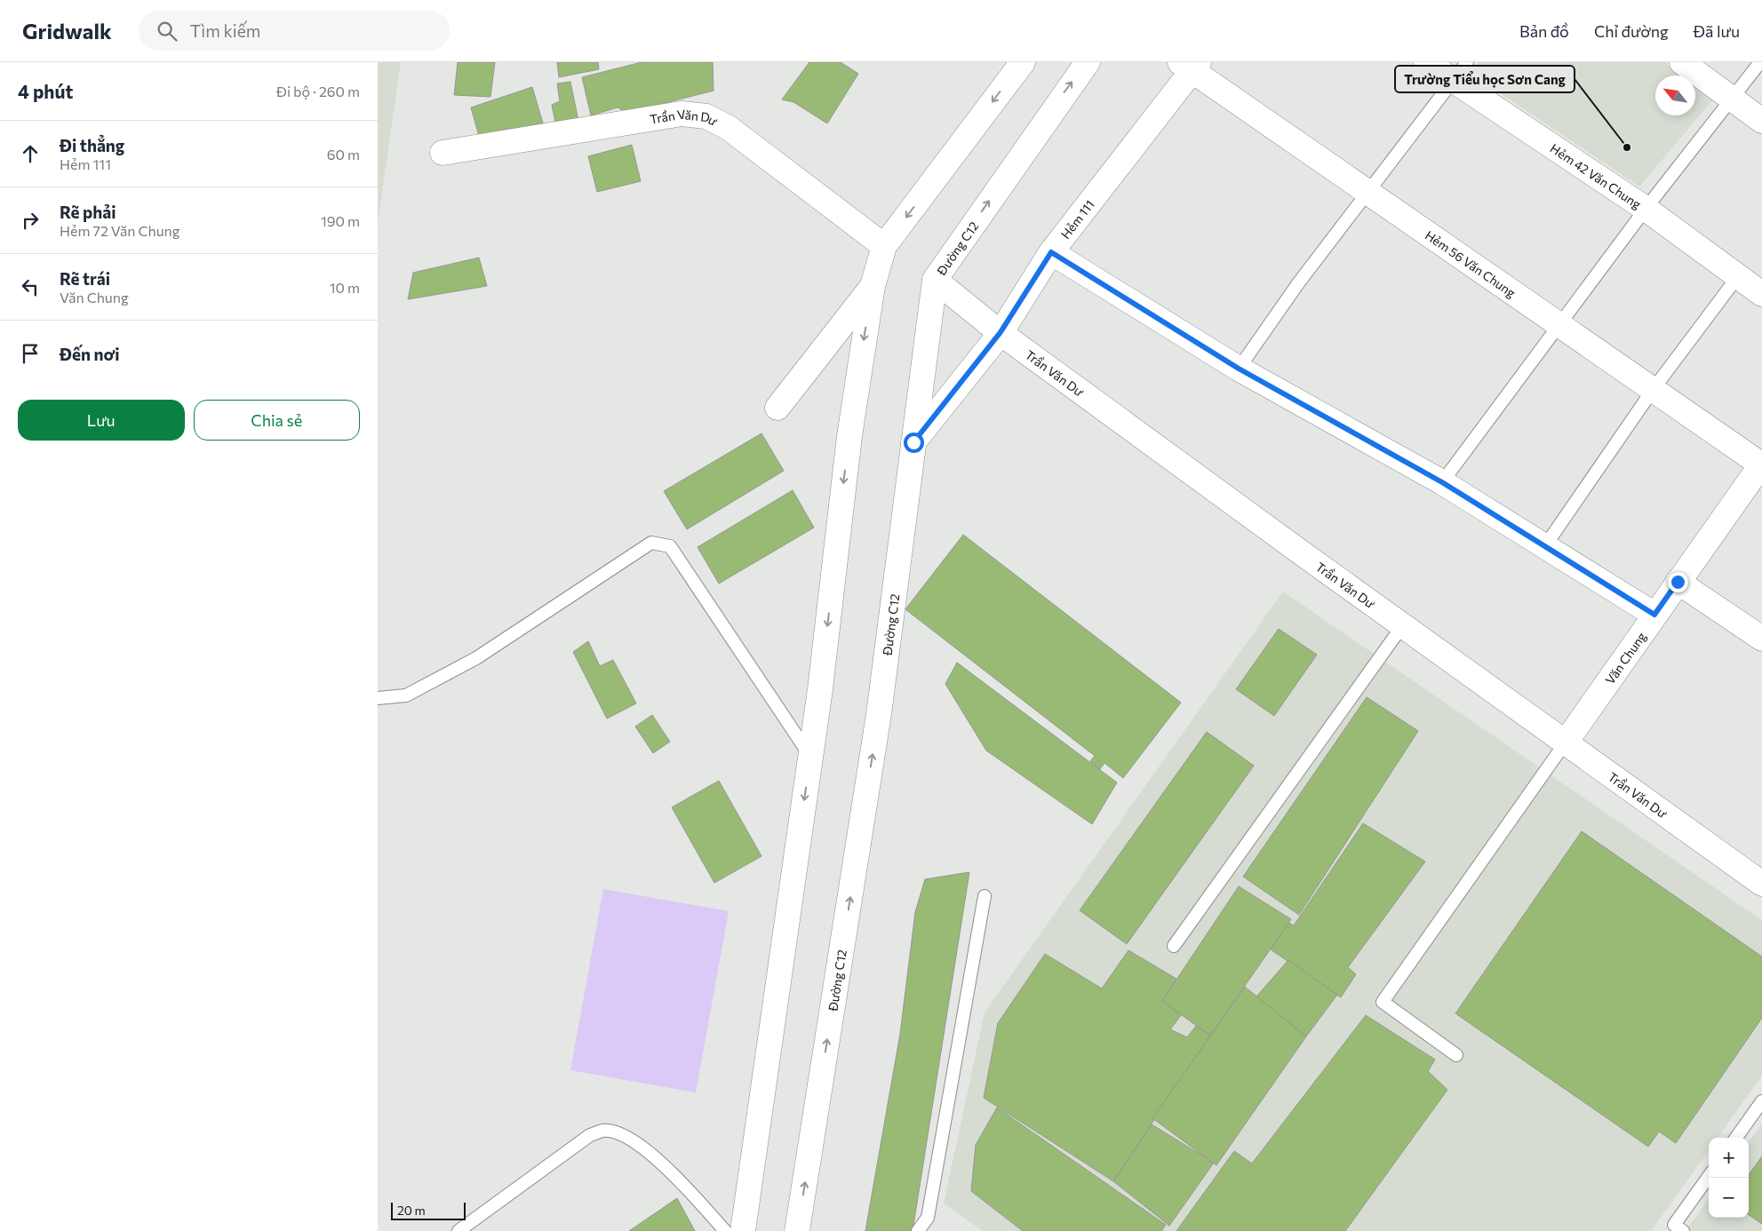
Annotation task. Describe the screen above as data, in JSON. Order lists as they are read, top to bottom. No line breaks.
{"streets":{"street":["Trần Văn Dư","Hẻm 42 Văn Chung","Hẻm 111","Đường C12","Hẻm 56 Văn Chung","Văn Chung"]},"crossings":[["Trần Văn Dư","Hẻm 111"],["Trần Văn Dư","Đường C12"],["Trần Văn Dư","Văn Chung"],["Hẻm 111","Đường C12"],["Hẻm 111","Hẻm 56 Văn Chung"],["Hẻm 56 Văn Chung","Văn Chung"]],"places":["Trường Tiểu học Sơn Cang"],"scale_bar":"20 m","north":"top left","page":{"header":"Gridwalk","search":"Tìm kiếm","nav":["Bản đồ","Chỉ đường","Đã lưu"],"heading":["4 phút","Đi bộ · 260 m"],"list":[["Đi thẳng","Hẻm 111","60 m"],["Rẽ phải","Hẻm 72 Văn Chung","190 m"],["Rẽ trái","Văn Chung","10 m"],"Đến nơi"],"buttons":["Lưu","Chia sẻ"],"map_buttons":["+","−"],"scale":"20 m"}}
